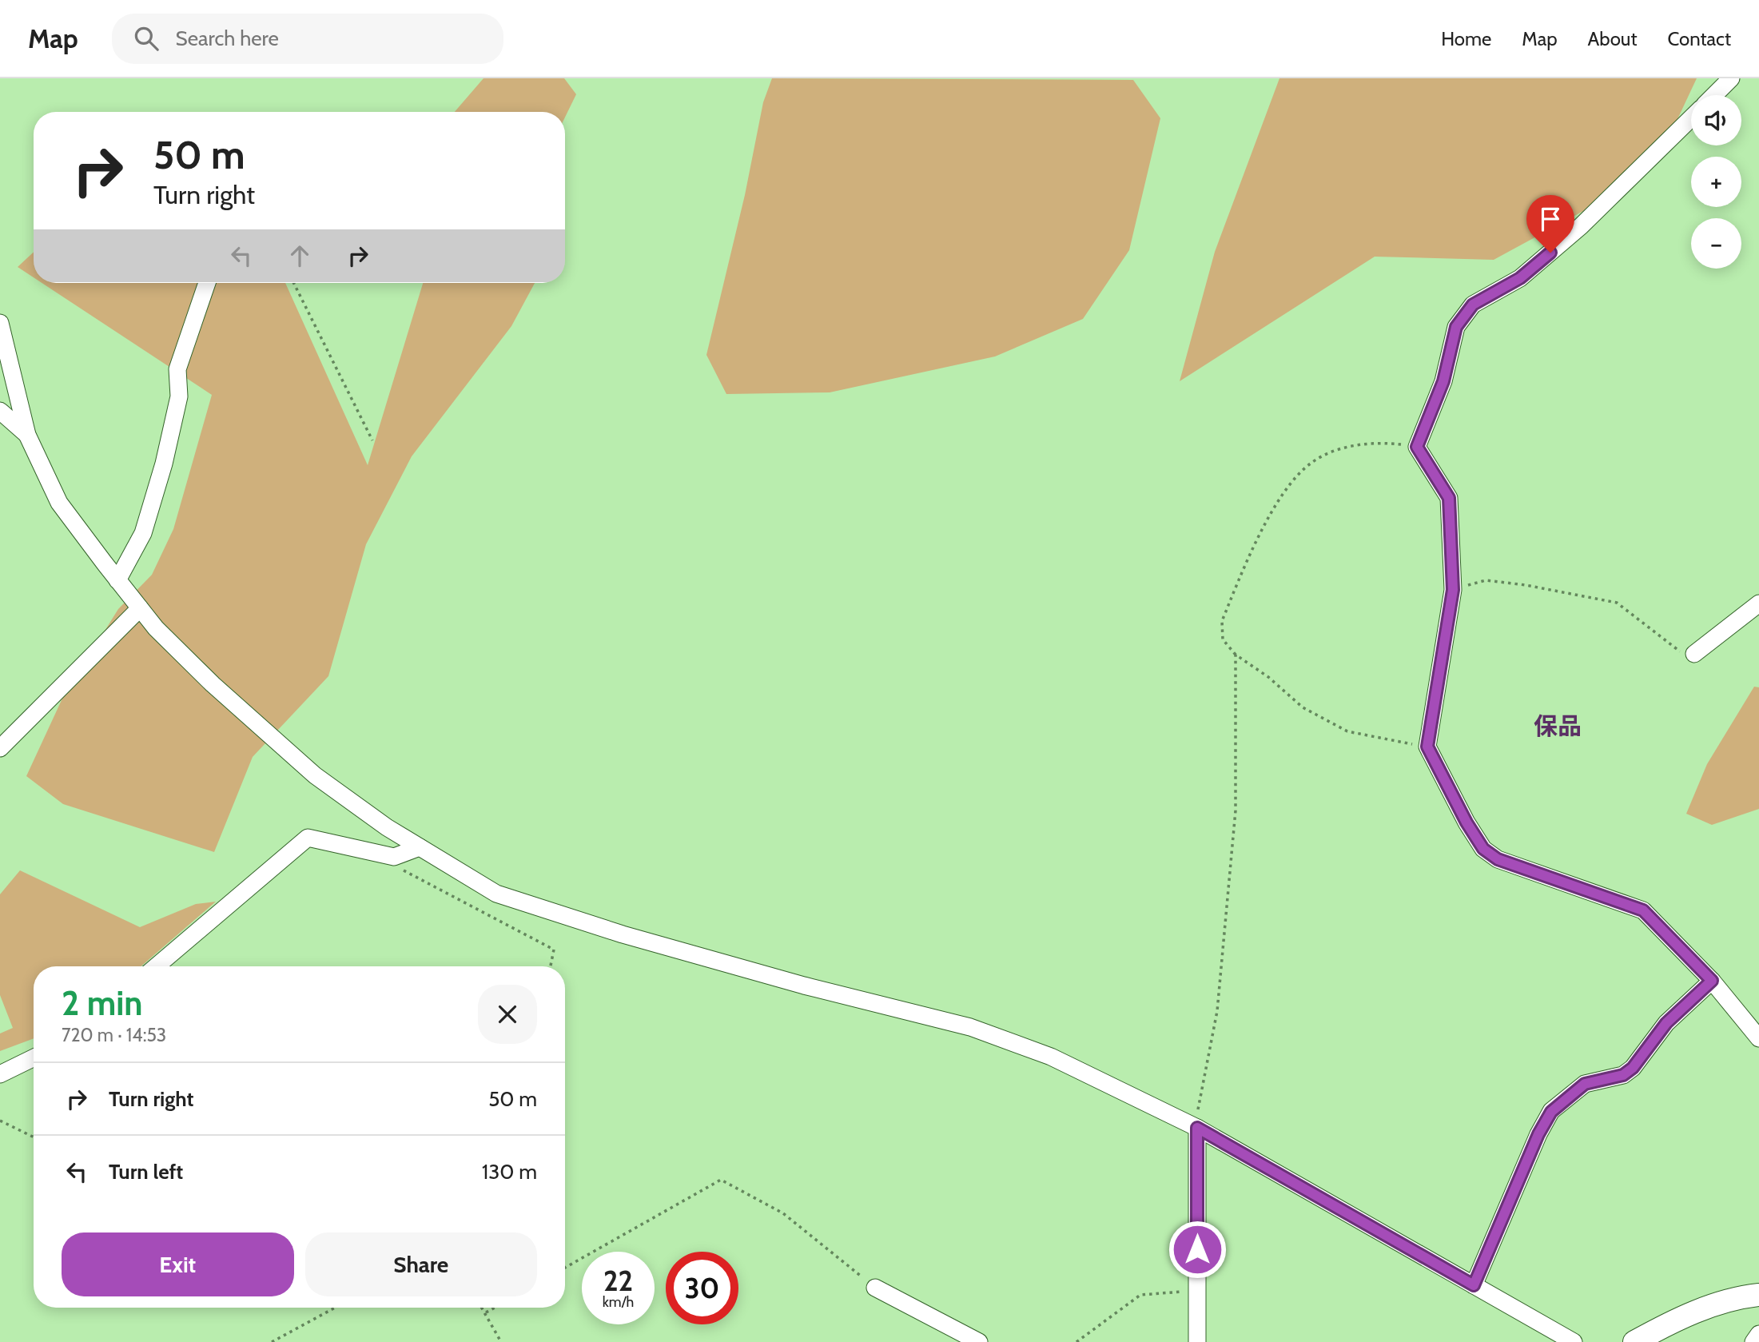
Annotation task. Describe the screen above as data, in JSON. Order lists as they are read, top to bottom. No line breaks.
{"districts":["保品"],"page":{"header":"Map","search":"Search here","nav":["Home","Map","About","Contact"],"map_buttons":["+","−"],"turn":["50 m","Turn right"],"heading":["2 min","720 m · 14:53"],"list":[{"name":"Turn right","value":"50 m"},{"name":"Turn left","value":"130 m"}],"buttons":["Exit","Share"],"speed":"22 km/h","limit":"30"}}
